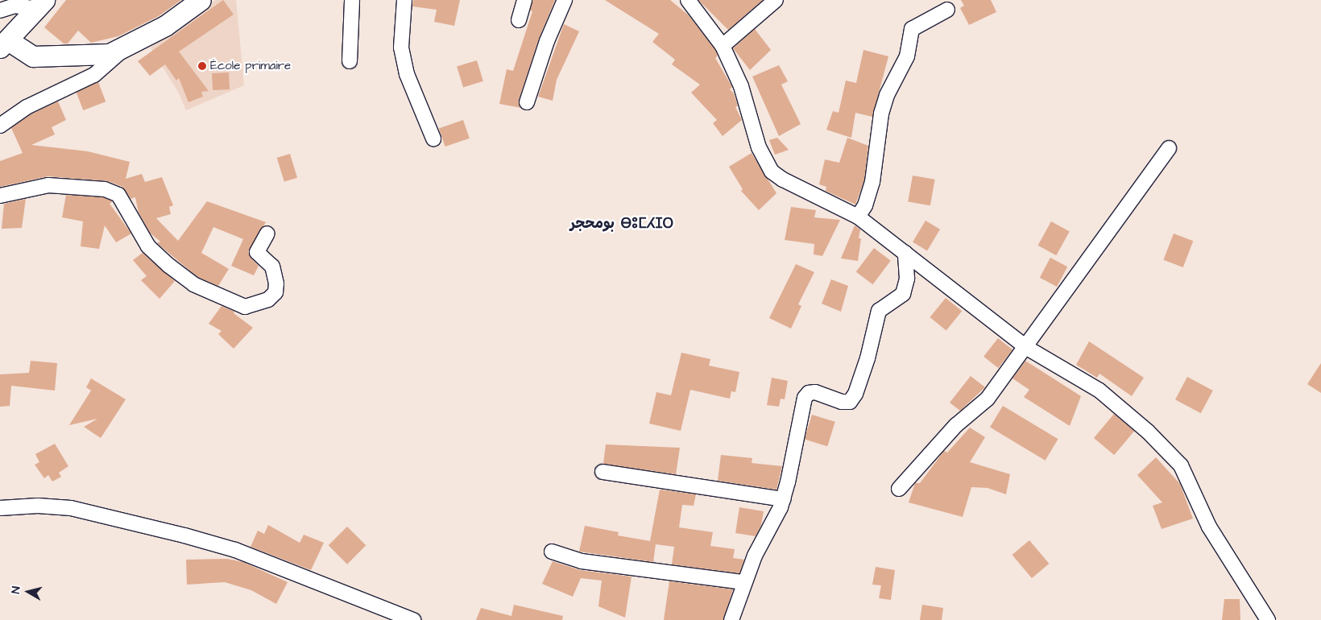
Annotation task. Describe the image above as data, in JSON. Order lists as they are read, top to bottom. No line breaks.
{"districts":["بومحجر ⴱⵓⵎⵃⵊⵔ"],"places":["École primaire"],"north":"left"}
